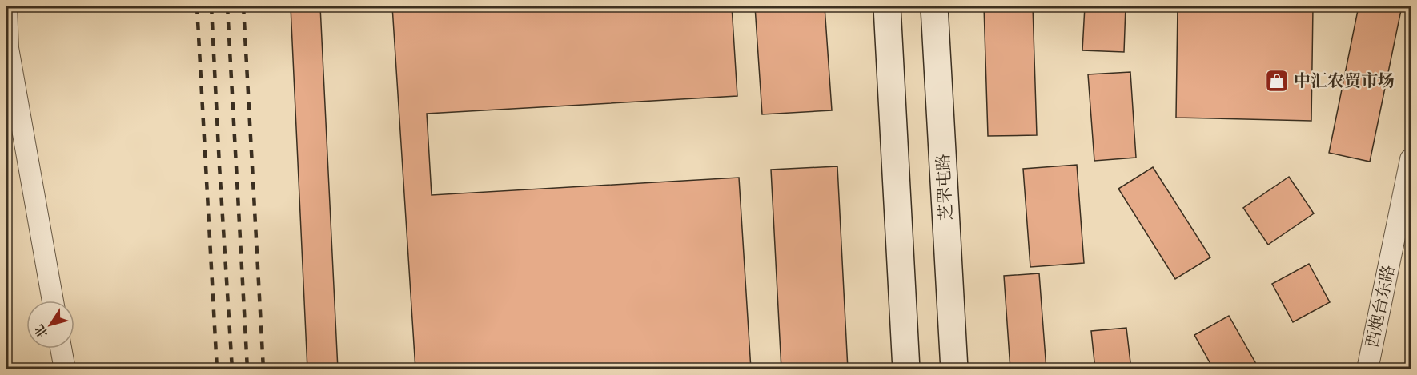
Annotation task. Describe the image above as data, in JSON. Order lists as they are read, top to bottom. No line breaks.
{"streets":{"main road":["芝罘屯路"],"street":["西炮台东路"]},"places":{"shop":["中汇农贸市场"]},"north":"bottom left"}
